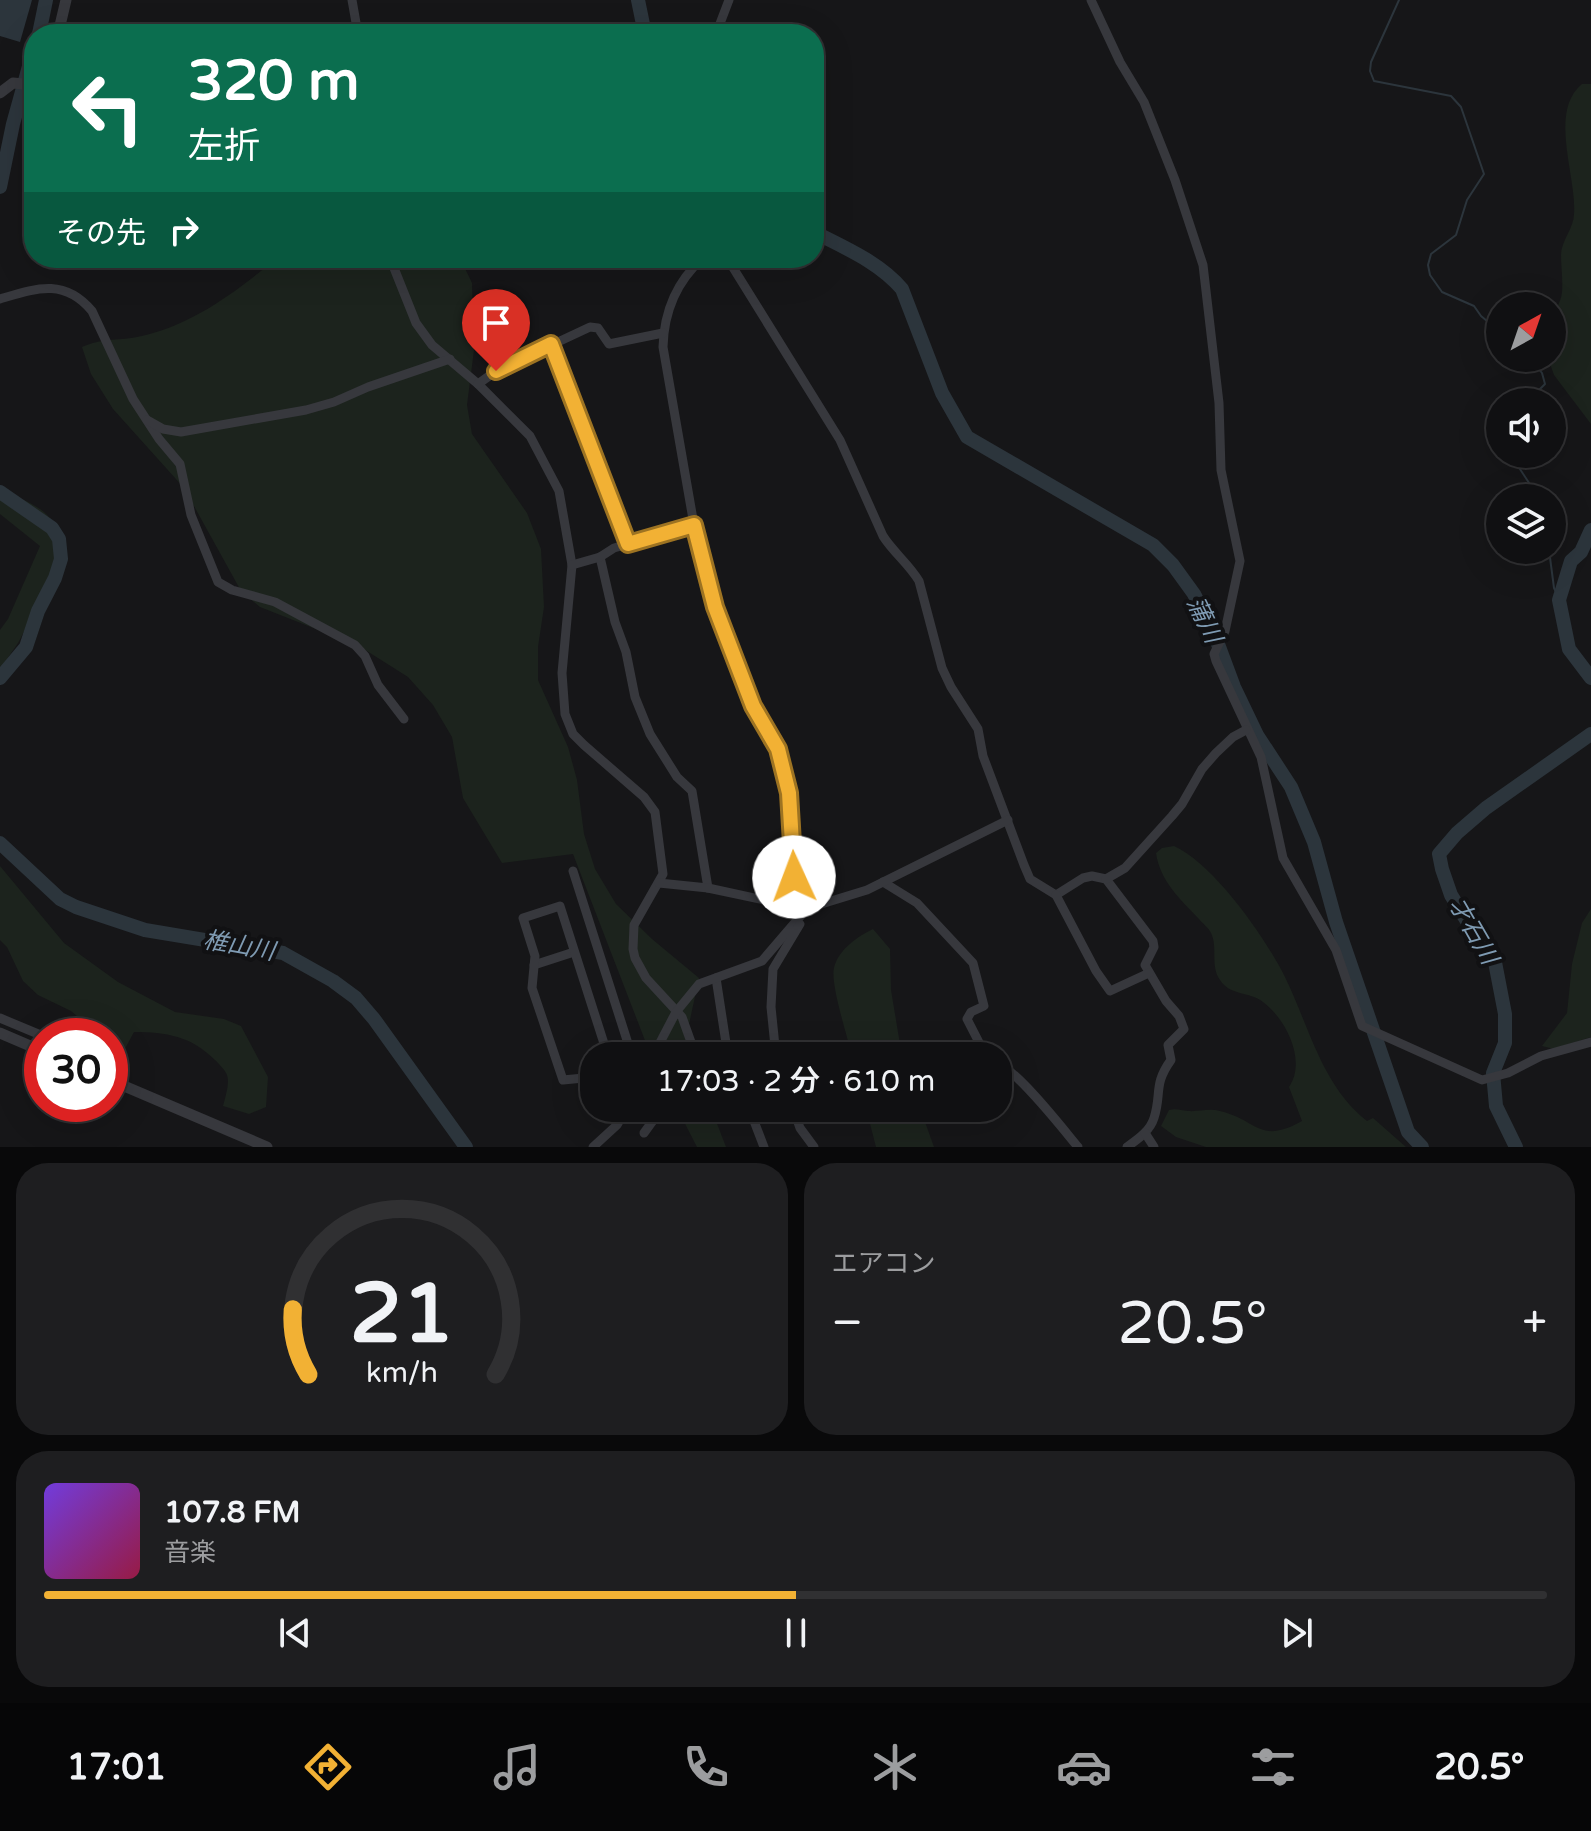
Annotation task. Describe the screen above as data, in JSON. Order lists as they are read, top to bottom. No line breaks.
{"water":["蒲川","才石川","椎山川"],"north":"top right","page":{"turn":["320 m","左折"],"then":"その先","limit":"30","trip":"17:03 · 2 分 · 610 m","tile":"エアコン","heat":["−","20.5°","+"],"song":["107.8 FM","音楽"],"tabs":["17:01","20.5°"],"gauge":["21","km/h"]}}
